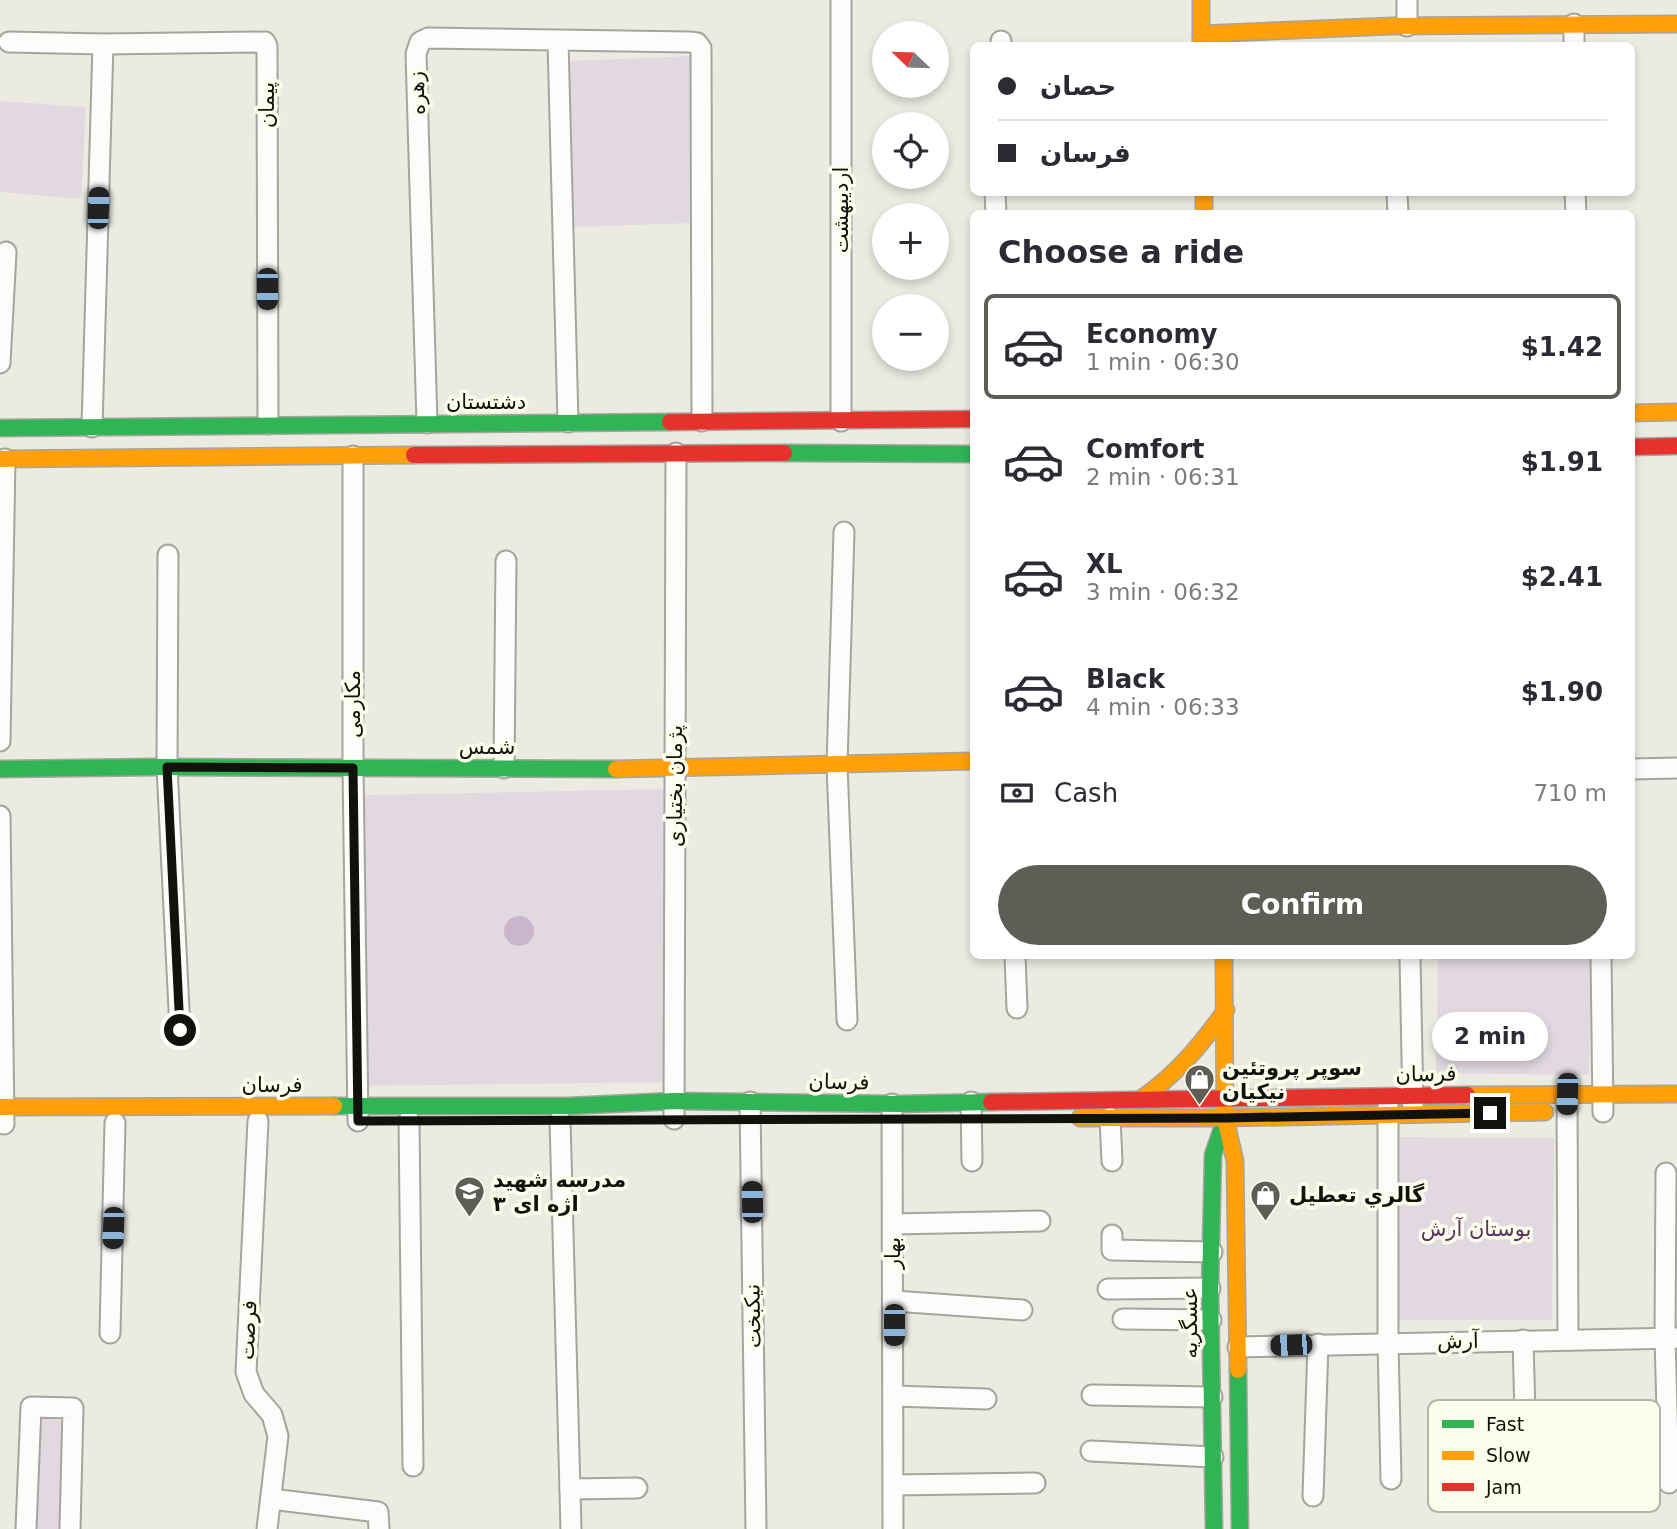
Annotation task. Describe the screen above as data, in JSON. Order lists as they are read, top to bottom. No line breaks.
{"streets":{"street":["زهره","پیمان","اردیبهشت","دشتستان","مکارمی","شمس","پژمان بختیاری","فرسان","بهار","نیکبخت","عسگریه","فرصت","آرش"]},"crossings":[["زهره","دشتستان"],["پیمان","دشتستان"],["اردیبهشت","دشتستان"],["مکارمی","شمس"],["مکارمی","فرسان"],["شمس","پژمان بختیاری"],["پژمان بختیاری","فرسان"],["فرسان","بهار"],["فرسان","نیکبخت"],["فرسان","عسگریه"],["فرسان","فرصت"],["عسگریه","آرش"]],"parks":["بوستان آرش"],"places":{"shop":["سوپر پروتئین نیکیان","گالري تعطيل"],"school or university":["مدرسه شهید اژه ای ۳"]},"legend":["Fast","Slow","Jam"],"north":"top left","page":{"map_buttons":["+","−"],"banner":["حصان","فرسان"],"heading":"Choose a ride","list":[{"name":"Economy","note":"1 min · 06:30","value":"$1.42"},{"name":"Comfort","note":"2 min · 06:31","value":"$1.91"},{"name":"XL","note":"3 min · 06:32","value":"$2.41"},{"name":"Black","note":"4 min · 06:33","value":"$1.90"}],"pay":["Cash","710 m"],"buttons":"Confirm","bubble":"2 min"}}
